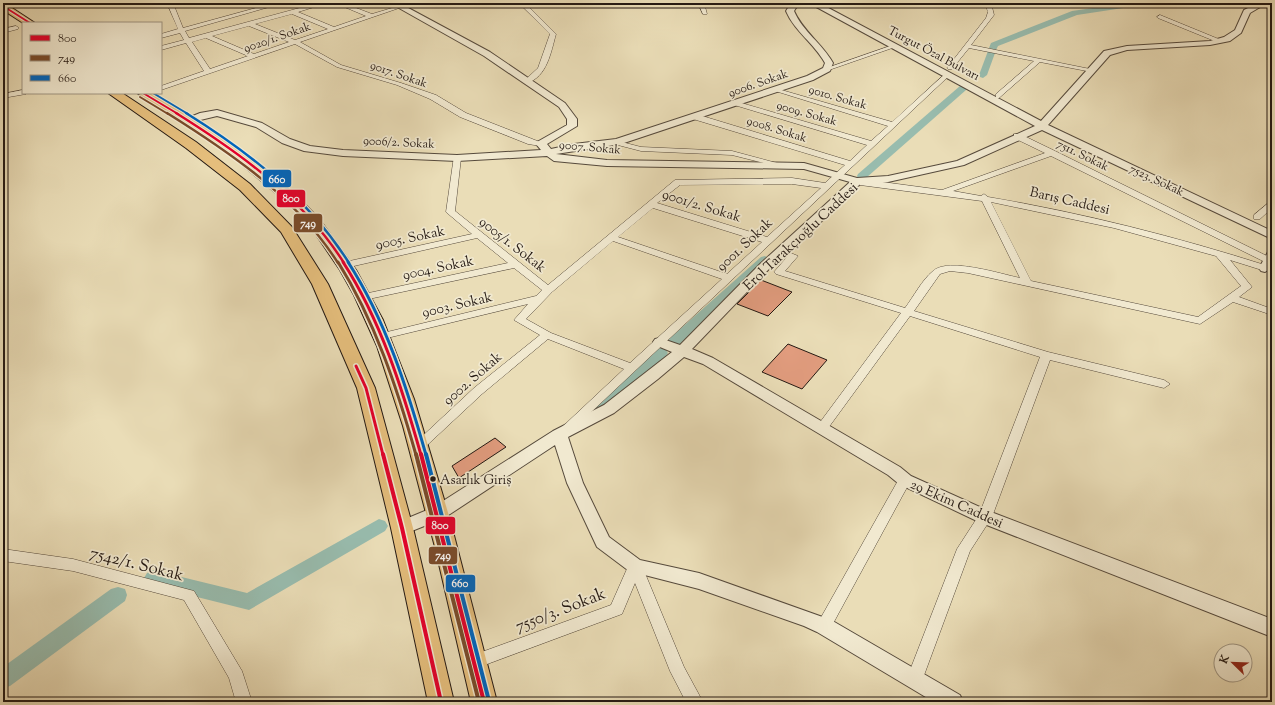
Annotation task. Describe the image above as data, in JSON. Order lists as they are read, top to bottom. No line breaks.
{"streets":{"street":["9020/1. Sokak","Turgut Özal Bulvarı","9017. Sokak","9006. Sokak","9010. Sokak","9009. Sokak","9008. Sokak","9006/2. Sokak","9007. Sokak","7511. Sokak","7523. Sokak","Barış Caddesi","9001/2. Sokak","Erol Tarakçıoğlu Caddesi","9005. Sokak","9005/1. Sokak","9001. Sokak","9004. Sokak","9003. Sokak","9002. Sokak","29 Ekim Caddesi","7542/1. Sokak","7550/3. Sokak"]},"crossings":[["9020/1. Sokak","9017. Sokak"],["9020/1. Sokak","9007. Sokak"],["Turgut Özal Bulvarı","7523. Sokak"],["Turgut Özal Bulvarı","Erol Tarakçıoğlu Caddesi"],["Turgut Özal Bulvarı","9001. Sokak"],["9017. Sokak","9007. Sokak"],["9006. Sokak","9010. Sokak"],["9006. Sokak","9009. Sokak"],["9006. Sokak","9008. Sokak"],["9006. Sokak","9006/2. Sokak"],["9006. Sokak","9007. Sokak"],["9010. Sokak","9001. Sokak"],["9009. Sokak","9001. Sokak"],["9008. Sokak","9001. Sokak"],["9006/2. Sokak","9007. Sokak"],["9006/2. Sokak","9005/1. Sokak"],["9007. Sokak","Barış Caddesi"],["9007. Sokak","Erol Tarakçıoğlu Caddesi"],["9007. Sokak","9001. Sokak"],["7511. Sokak","Barış Caddesi"],["7511. Sokak","Erol Tarakçıoğlu Caddesi"],["7523. Sokak","Erol Tarakçıoğlu Caddesi"],["Barış Caddesi","Erol Tarakçıoğlu Caddesi"],["9001/2. Sokak","9001. Sokak"],["Erol Tarakçıoğlu Caddesi","9001. Sokak"],["Erol Tarakçıoğlu Caddesi","29 Ekim Caddesi"],["9005. Sokak","9005/1. Sokak"],["9005/1. Sokak","9001. Sokak"],["9005/1. Sokak","9004. Sokak"],["9005/1. Sokak","9003. Sokak"],["9005/1. Sokak","9002. Sokak"],["9001. Sokak","29 Ekim Caddesi"]],"places":["Asarlık Giriş"],"lines":["transit line 800","transit line 660","transit line 749"],"legend":["800","749","660"],"north":"top left"}
